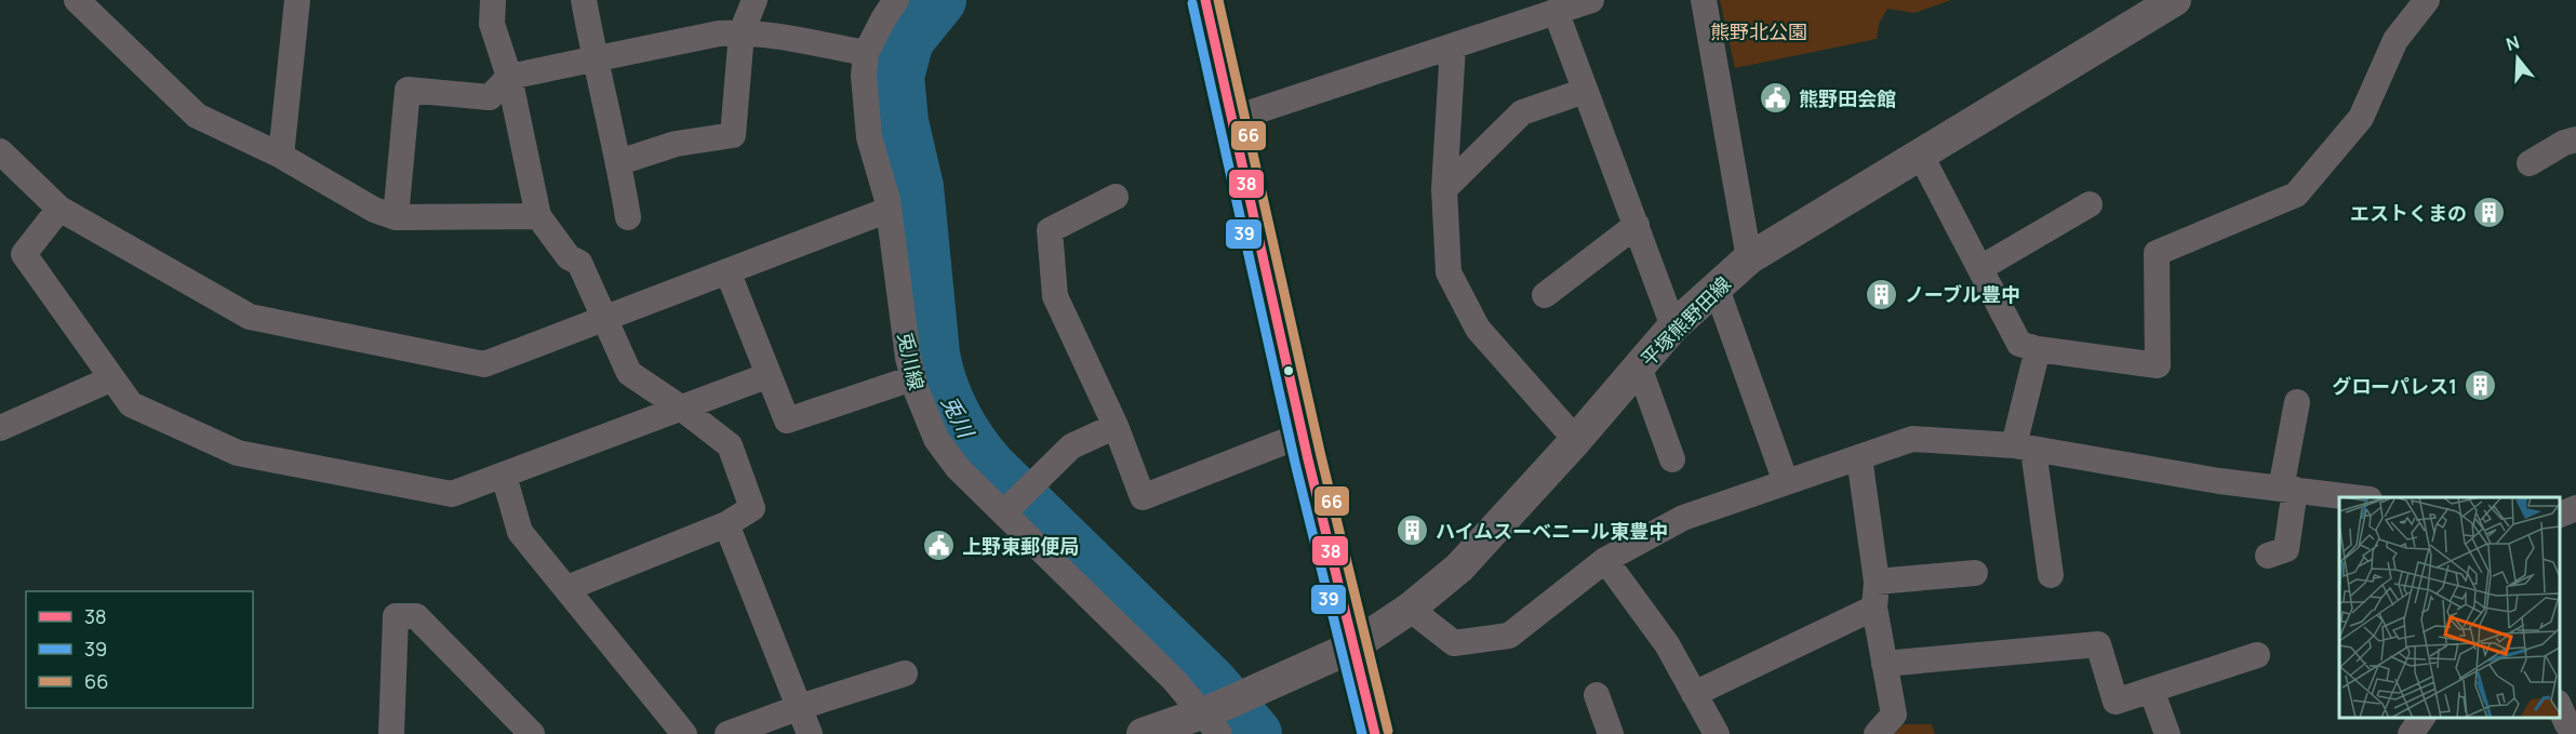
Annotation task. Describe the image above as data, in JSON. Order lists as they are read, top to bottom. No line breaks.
{"streets":{"street":["平塚熊野田線","兎川線"]},"crossings":[["平塚熊野田線","兎川線"]],"water":["兎川"],"parks":["熊野北公園"],"places":{"public building":["熊野田会館","上野東郵便局"],"building":["エストくまの","ノーブル豊中","グローパレス1","ハイムスーベニール東豊中"]},"lines":["transit line 38","transit line 66","transit line 39"],"legend":["38","39","66"],"north":"top"}
